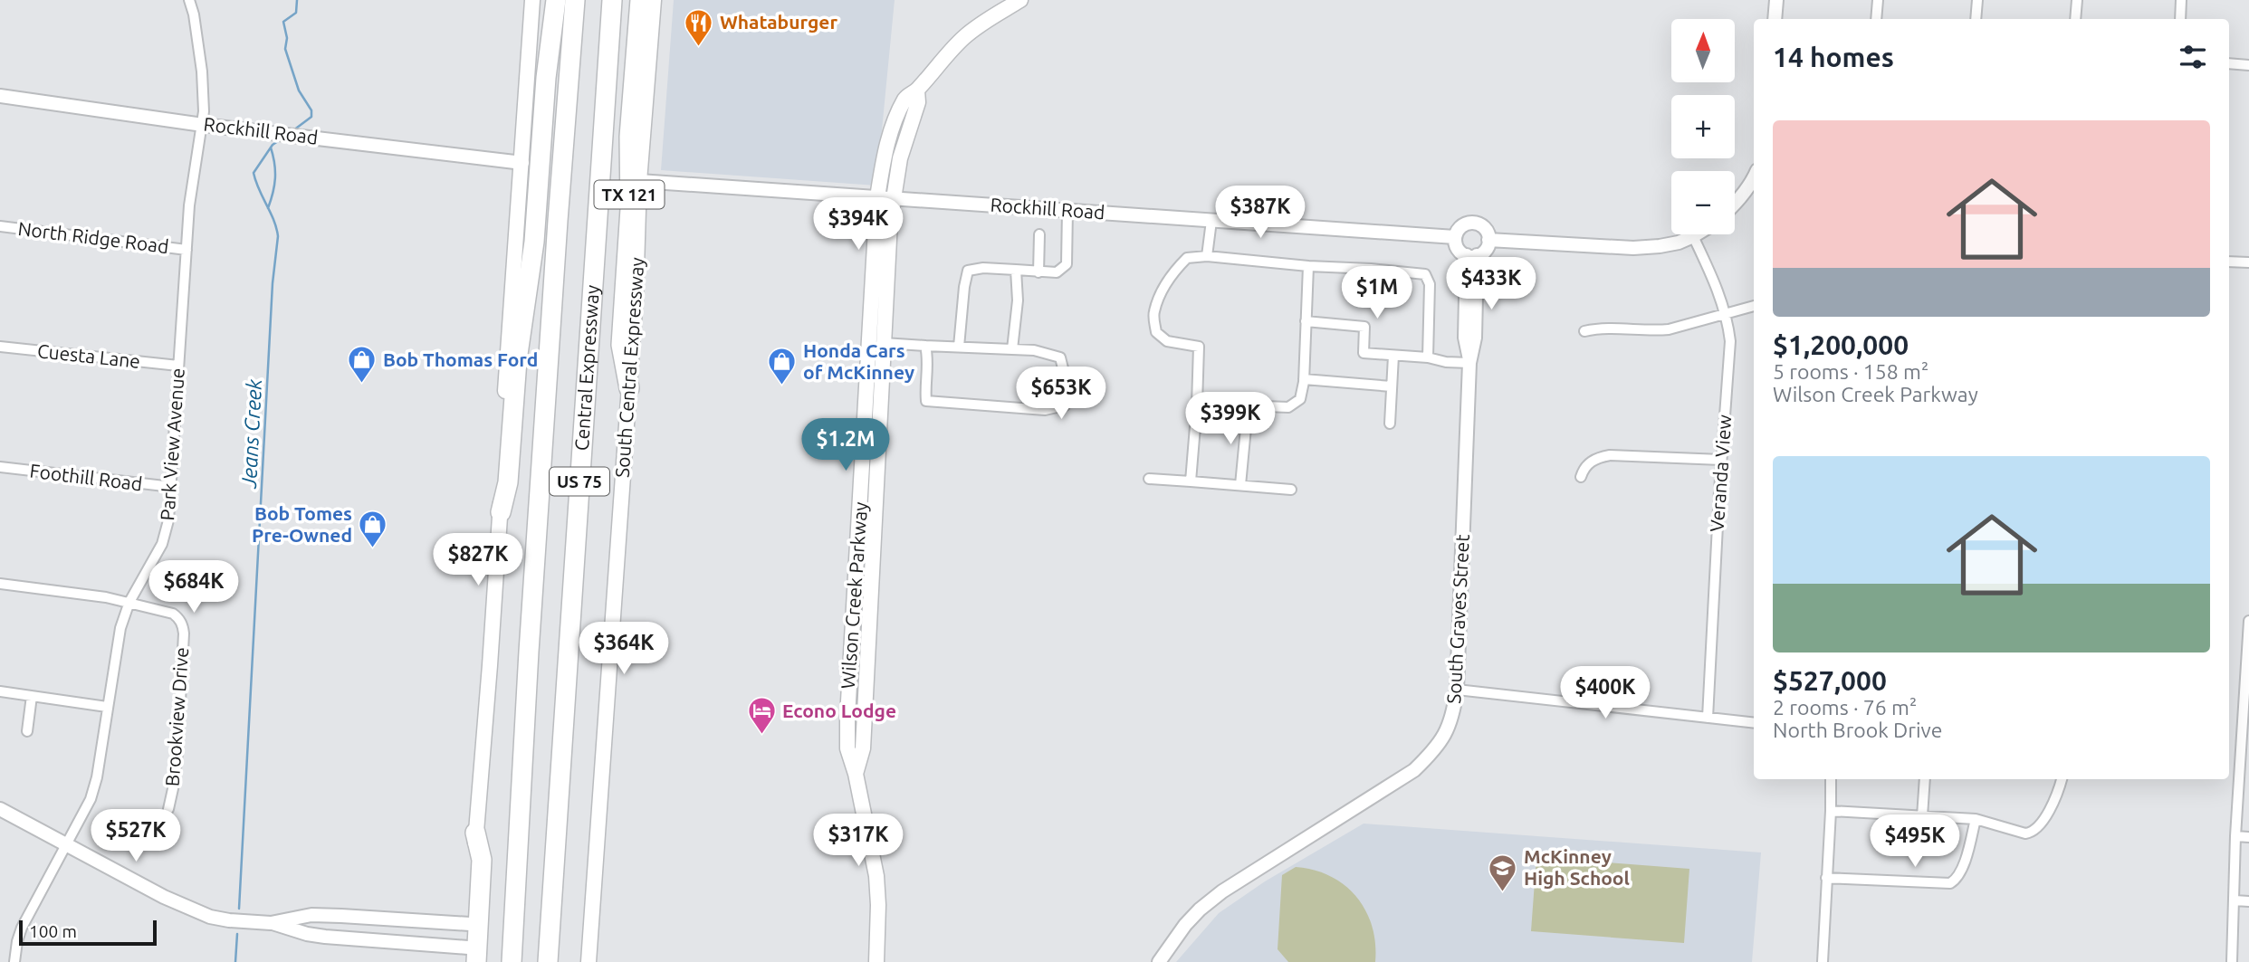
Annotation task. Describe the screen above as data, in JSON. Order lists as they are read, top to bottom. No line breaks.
{"streets":{"highway":["TX 121","Central Expressway","US 75"],"main road":["South Central Expressway","Wilson Creek Parkway"],"street":["Rockhill Road","North Ridge Road","Cuesta Lane","Park View Avenue","Veranda View","Foothill Road","South Graves Street","Brookview Drive"]},"crossings":[["Rockhill Road","South Central Expressway"],["Rockhill Road","Park View Avenue"],["Rockhill Road","Wilson Creek Parkway"],["Rockhill Road","South Graves Street"],["TX 121","South Central Expressway"],["North Ridge Road","Park View Avenue"],["Cuesta Lane","Park View Avenue"],["Park View Avenue","Foothill Road"],["Park View Avenue","Brookview Drive"]],"water":["Jeans Creek"],"places":{"restaurant":["Whataburger"],"shop":["Bob Thomas Ford","Honda Cars of McKinney","Bob Tomes Pre-Owned"],"hotel":["Econo Lodge"],"school or university":["McKinney High School"]},"scale_bar":"100 m","north":"top","page":{"map_buttons":["+","−"],"heading":"14 homes","list":[{"name":"$1,200,000","note":"5 rooms · 158 m² · Wilson Creek Parkway"},{"name":"$527,000","note":"2 rooms · 76 m² · North Brook Drive"}],"price":["$387K","$394K","$433K","$1M","$653K","$399K","$1.2M","$827K","$684K","$364K","$400K","$527K","$317K","$495K"],"scale":"100 m"}}
